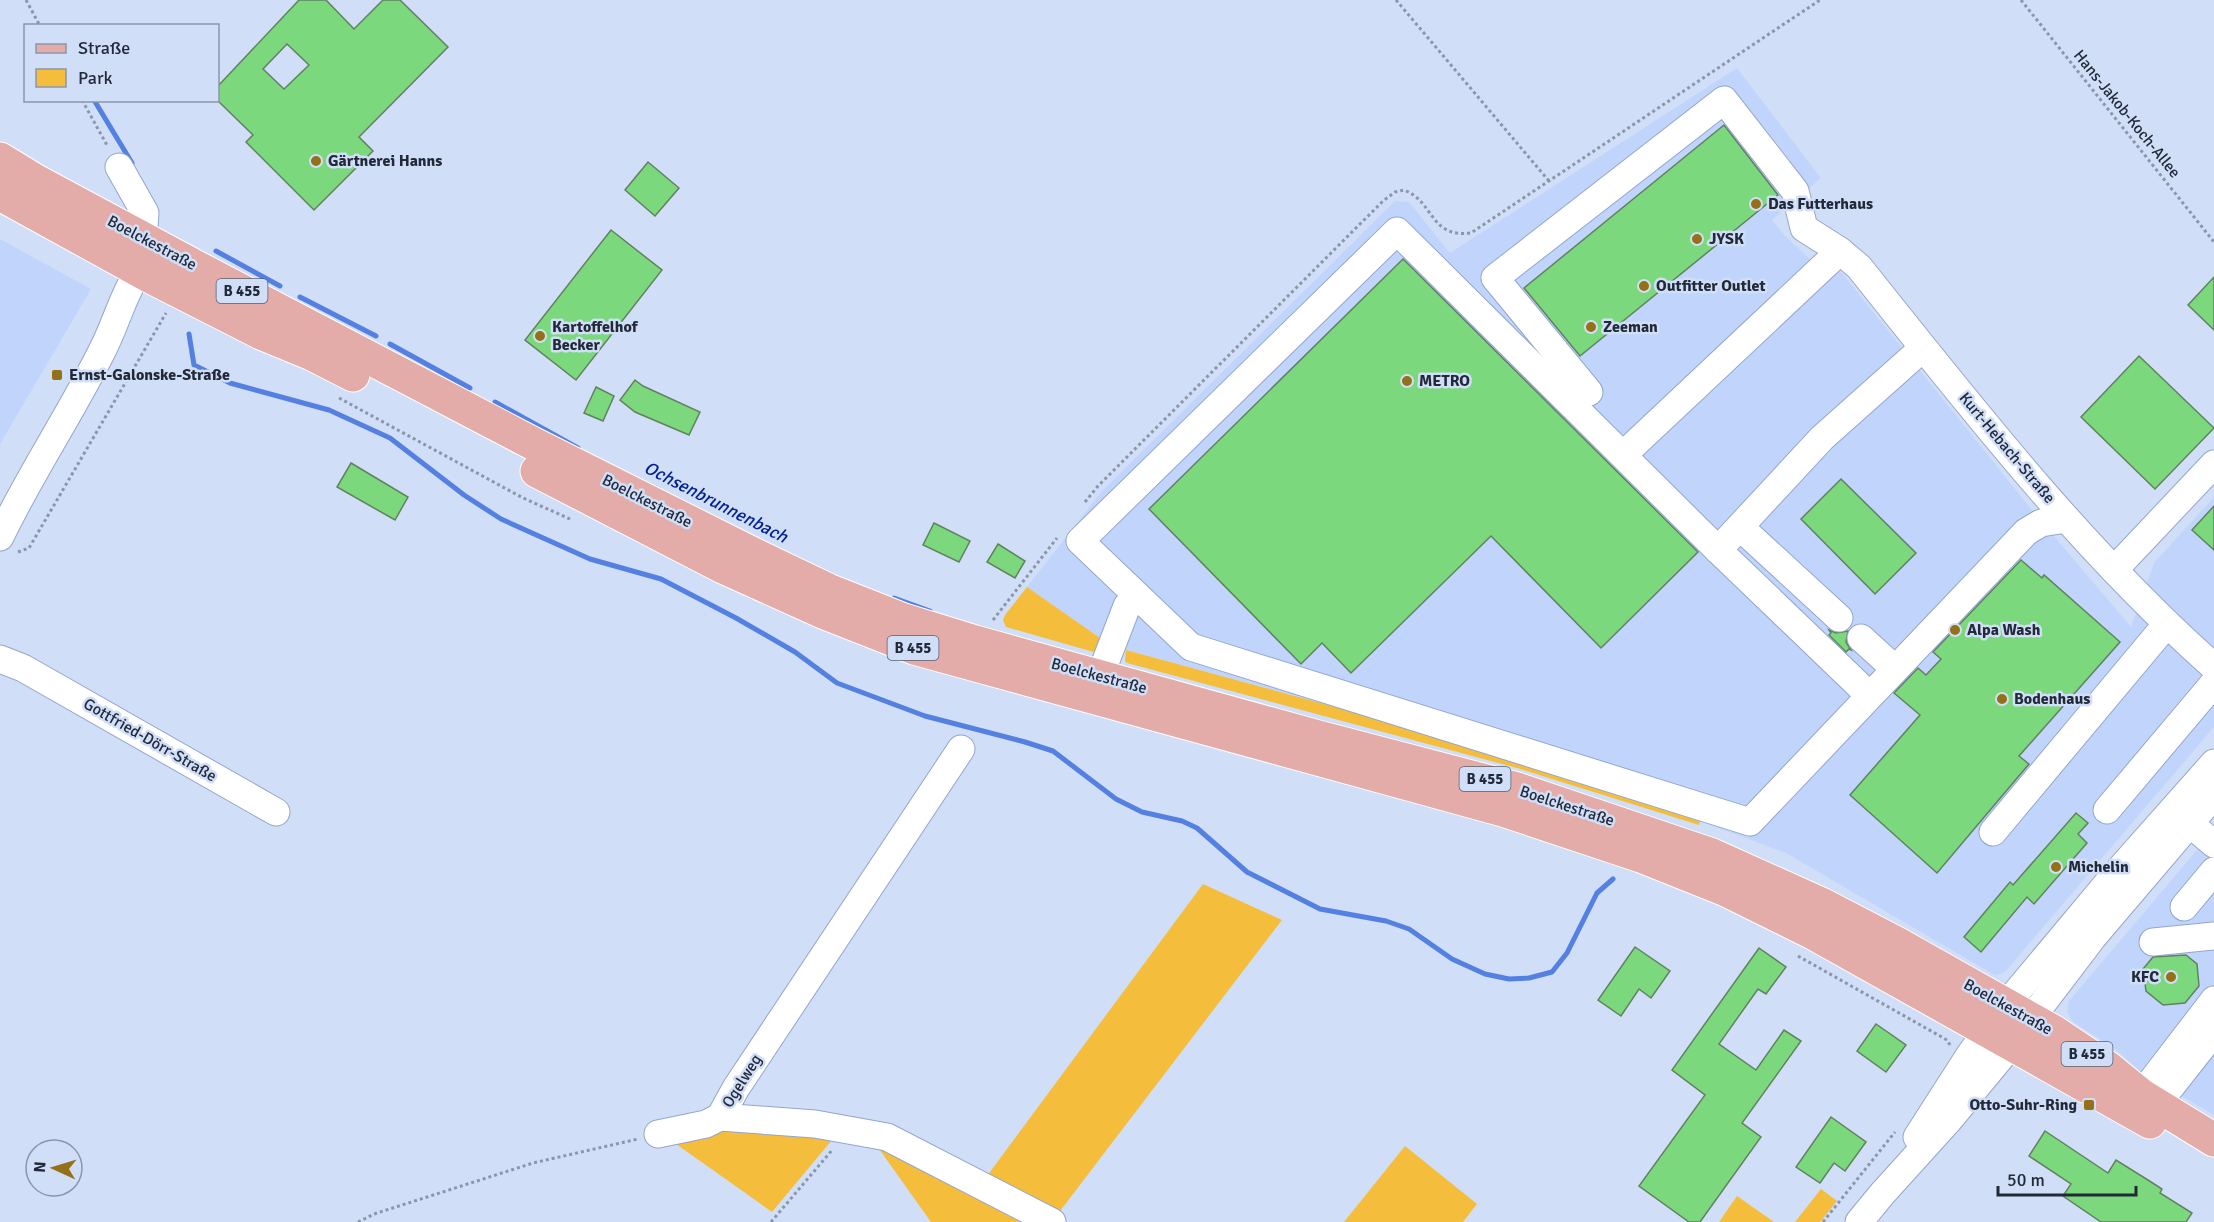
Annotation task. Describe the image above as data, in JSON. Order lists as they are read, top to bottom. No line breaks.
{"streets":{"main road":["Boelckestraße","B 455"],"street":["Kurt-Hebach-Straße","Gottfried-Dörr-Straße","Ogelweg"],"path":["Hans-Jakob-Koch-Allee"]},"water":["Ochsenbrunnenbach"],"places":{"other":["Gärtnerei Hanns","Das Futterhaus","JYSK","Outfitter Outlet","Zeeman","Kartoffelhof Becker","METRO","Alpa Wash","Bodenhaus","Michelin","KFC"],"transit":["Ernst-Galonske-Straße","Otto-Suhr-Ring"]},"legend":["Straße","Park"],"scale_bar":"50 m","north":"left"}
